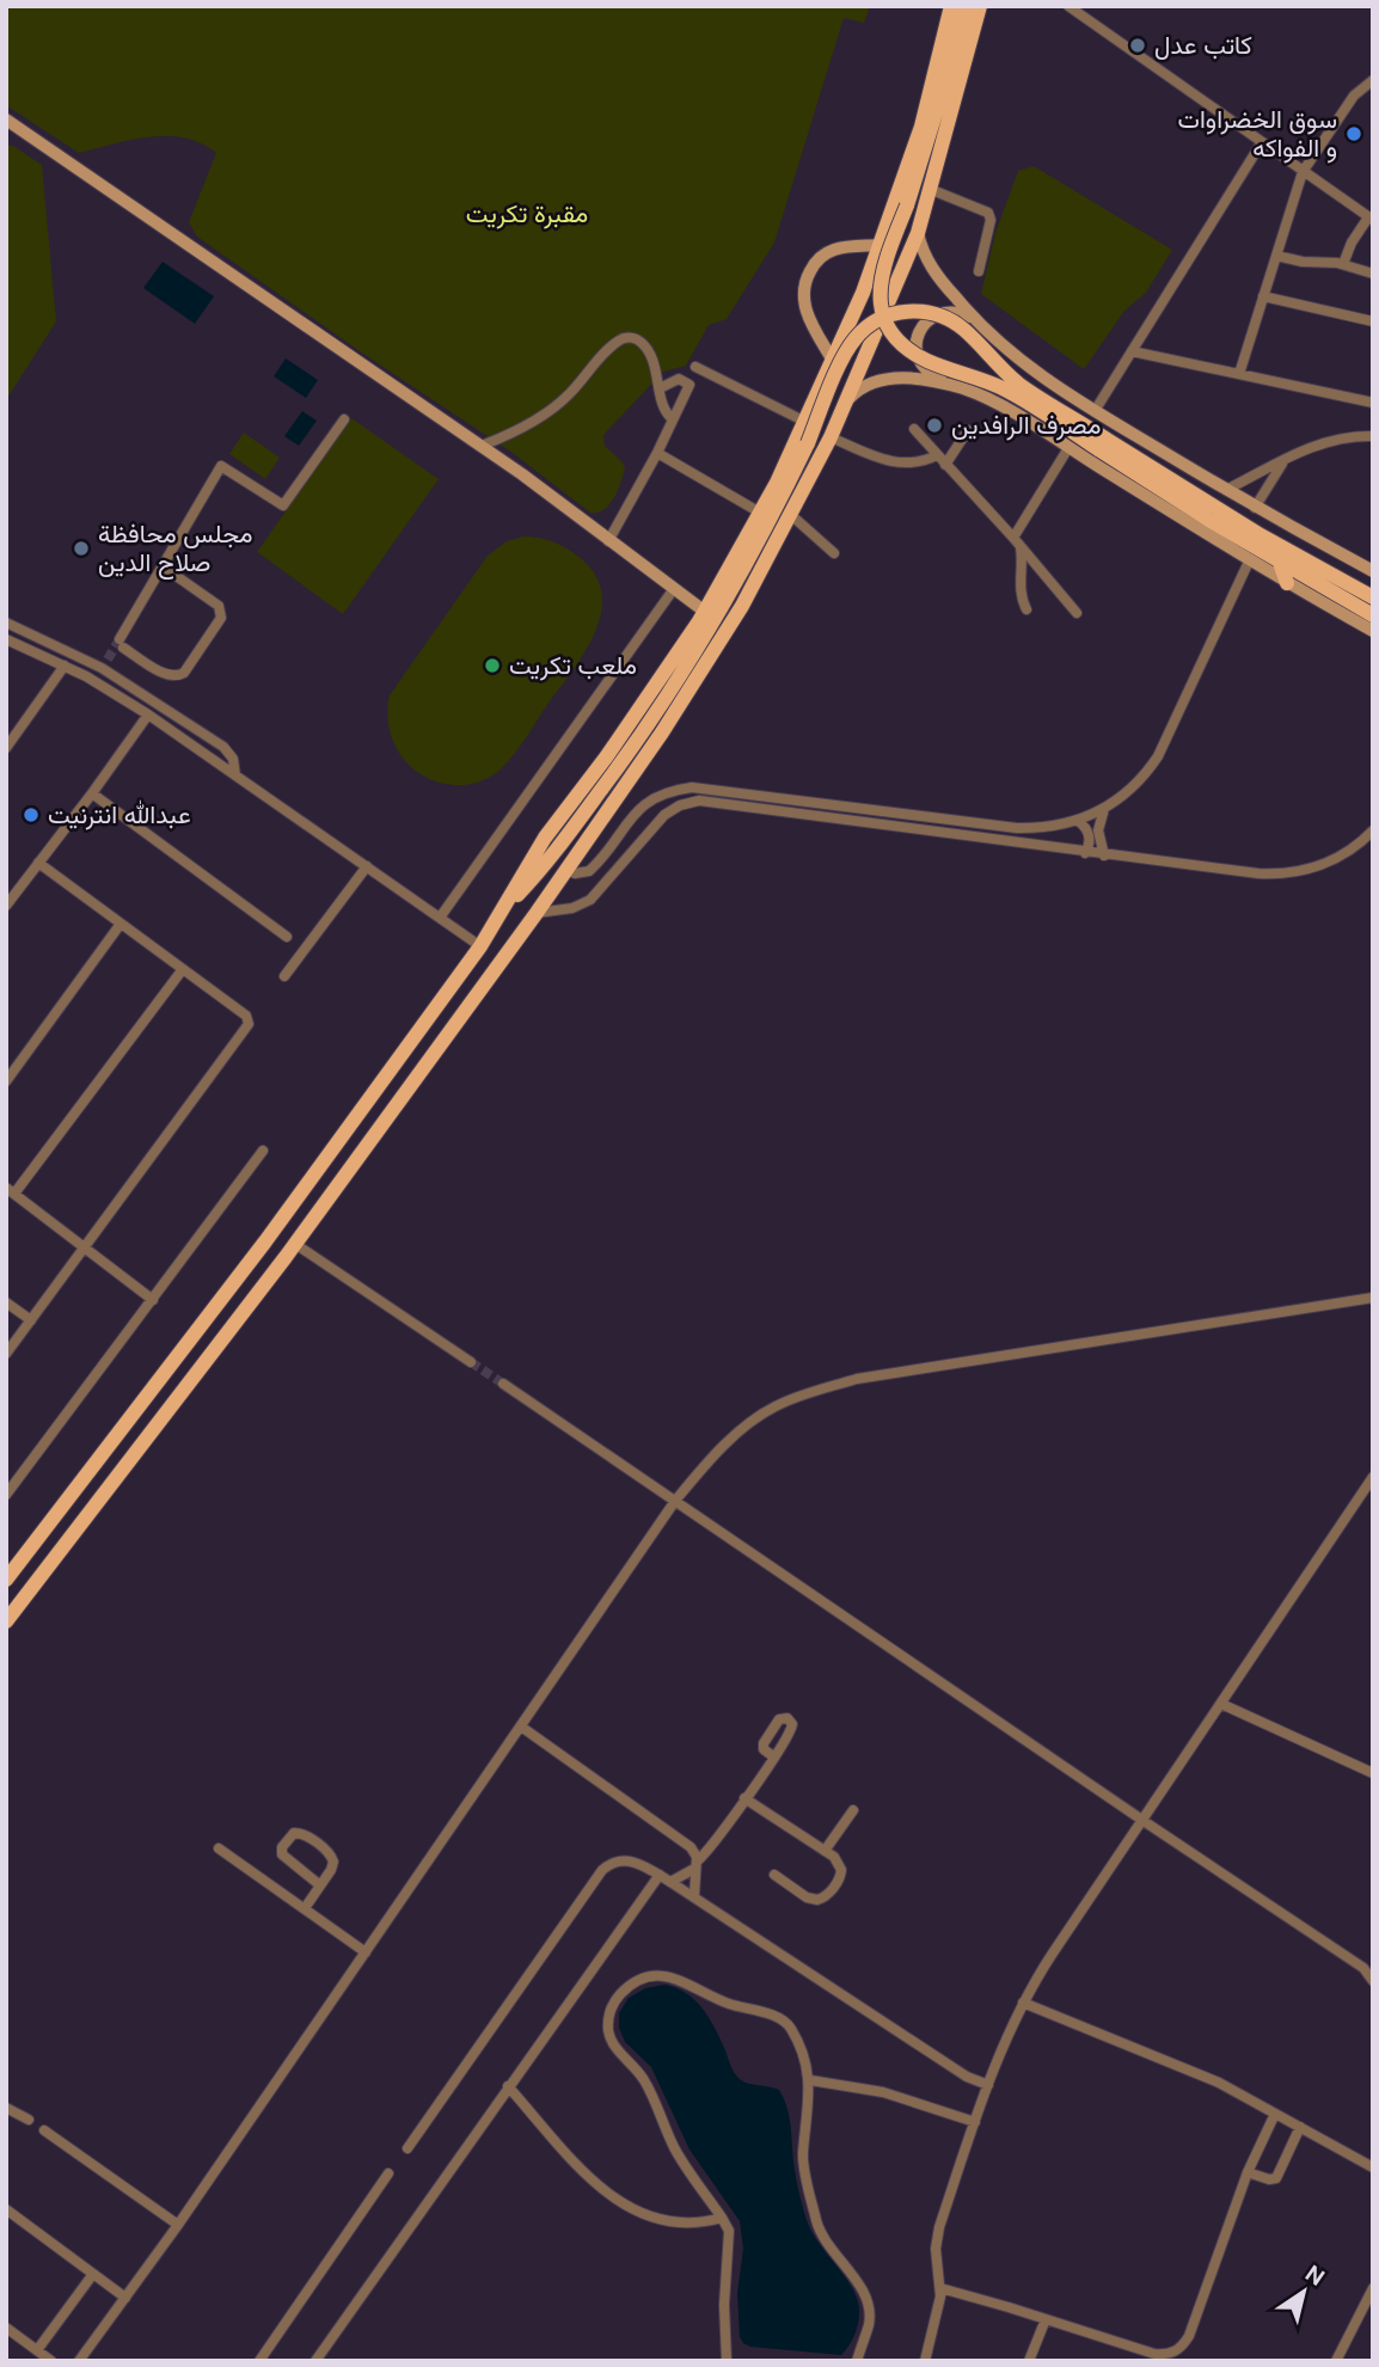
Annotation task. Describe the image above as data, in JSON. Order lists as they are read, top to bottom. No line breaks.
{"parks":["مقبرة تكريت"],"places":["كاتب عدل","سوق الخضراوات و الفواكه","مصرف الرافدين","مجلس محافظة صلاح الدين","ملعب تكريت","عبدالله انترنيت"],"north":"top right"}
